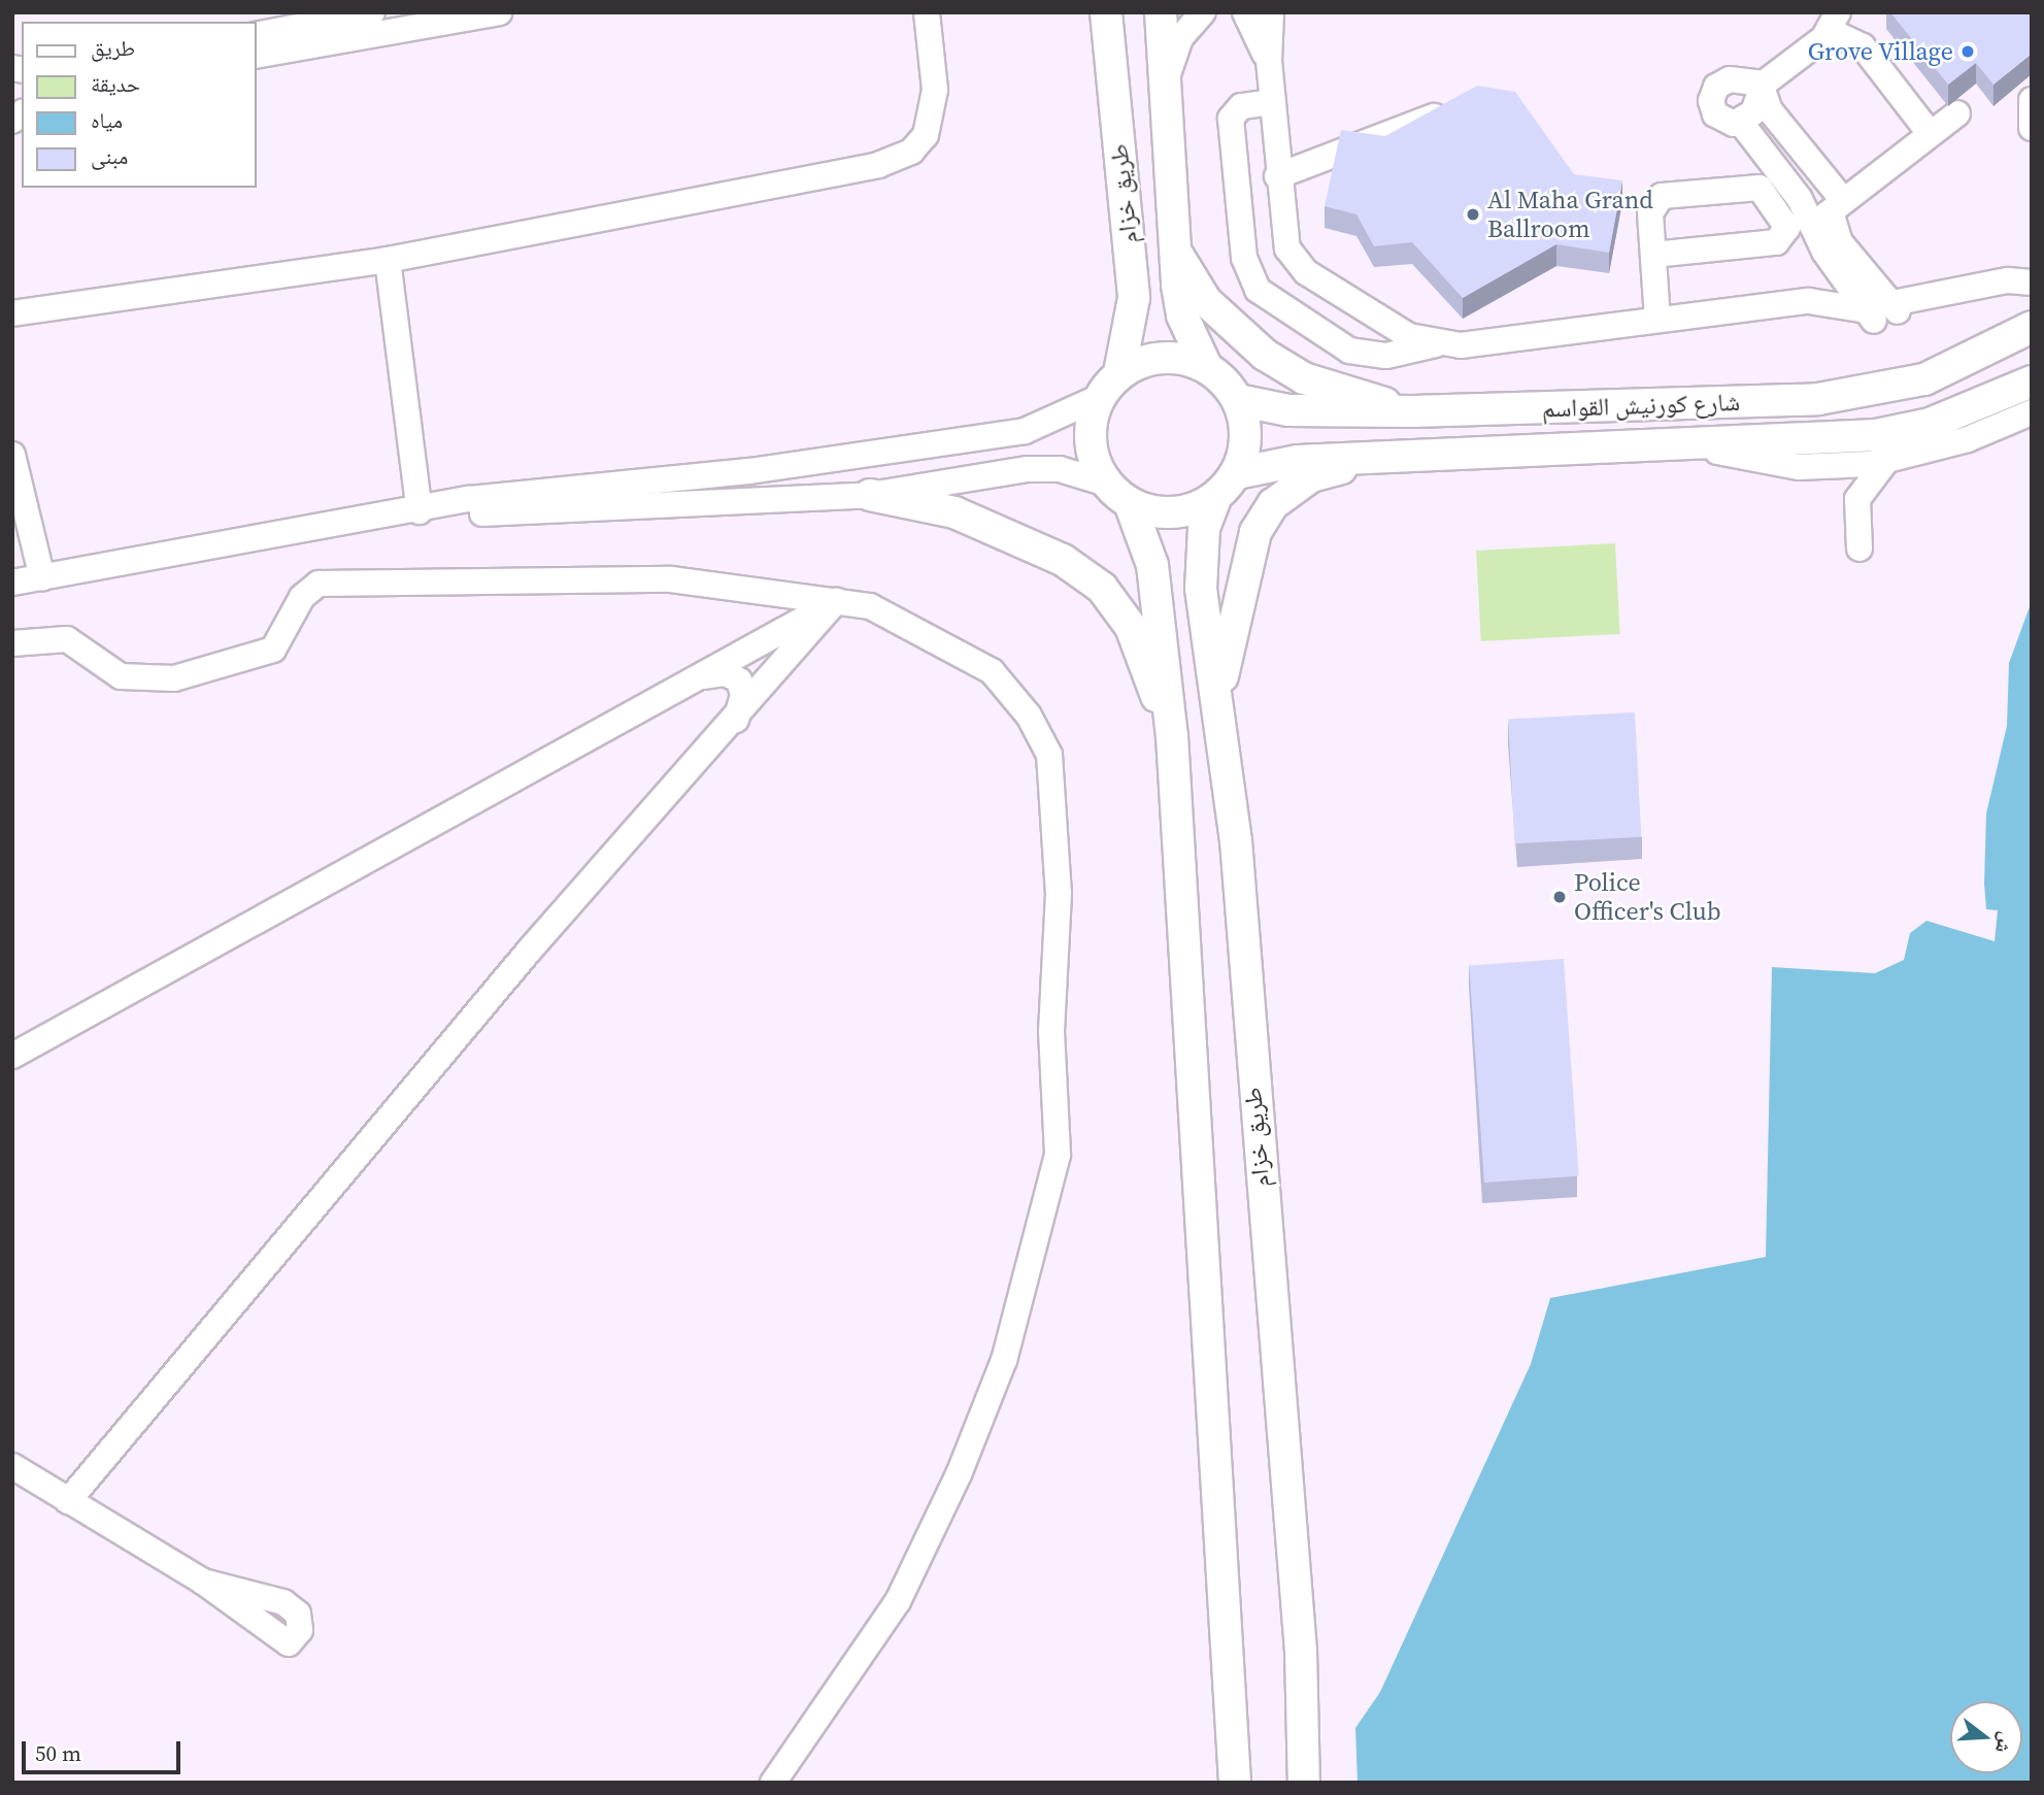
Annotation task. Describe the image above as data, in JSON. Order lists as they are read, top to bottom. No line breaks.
{"streets":{"main road":["طريق خزام","شارع كورنيش القواسم"]},"crossings":[["طريق خزام","شارع كورنيش القواسم"]],"places":["Grove Village","Al Maha Grand Ballroom","Police Officer's Club"],"legend":["طريق","حديقة","مياه","مبنى"],"scale_bar":"50 m","north":"right"}
